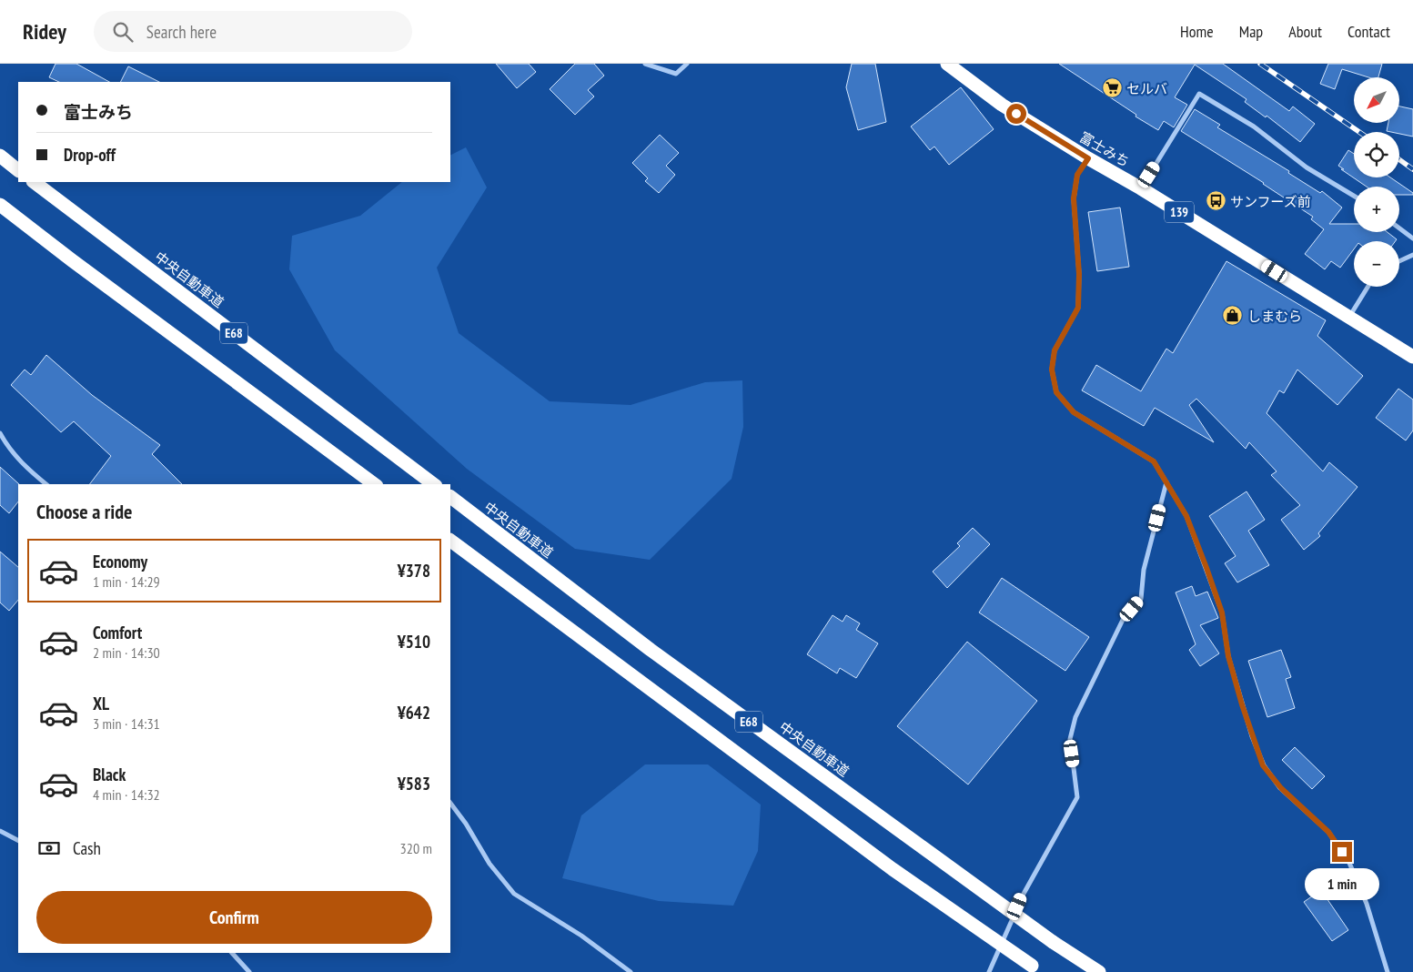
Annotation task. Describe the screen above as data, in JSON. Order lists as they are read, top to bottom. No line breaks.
{"streets":{"highway":["富士みち","139","中央自動車道","E68"]},"places":{"supermarket":["セルバ"],"bus stop":["サンフーズ前"],"shop":["しまむら"]},"north":"bottom left","page":{"header":"Ridey","search":"Search here","nav":["Home","Map","About","Contact"],"map_buttons":["+","−"],"banner":["富士みち","Drop-off"],"heading":"Choose a ride","list":[{"name":"Economy","note":"1 min · 14:29","value":"¥378"},{"name":"Comfort","note":"2 min · 14:30","value":"¥510"},{"name":"XL","note":"3 min · 14:31","value":"¥642"},{"name":"Black","note":"4 min · 14:32","value":"¥583"}],"pay":["Cash","320 m"],"bubble":"1 min","buttons":"Confirm"}}
